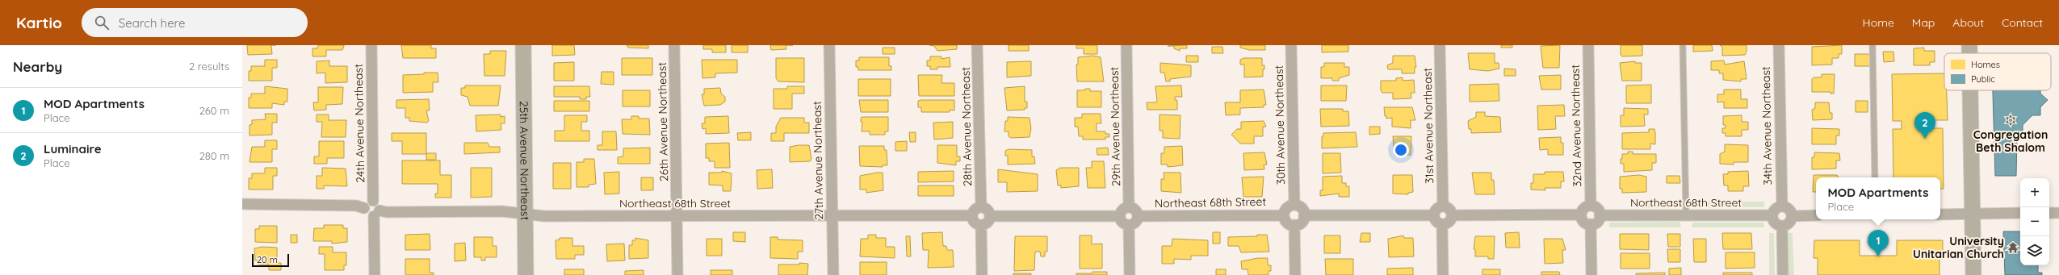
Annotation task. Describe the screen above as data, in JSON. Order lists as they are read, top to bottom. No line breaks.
{"streets":{"main road":["25th Avenue Northeast"],"street":["26th Avenue Northeast","24th Avenue Northeast","30th Avenue Northeast","31st Avenue Northeast","32nd Avenue Northeast","34th Avenue Northeast","28th Avenue Northeast","29th Avenue Northeast","27th Avenue Northeast","Northeast 68th Street"]},"crossings":[["26th Avenue Northeast","Northeast 68th Street"],["24th Avenue Northeast","Northeast 68th Street"],["30th Avenue Northeast","Northeast 68th Street"],["32nd Avenue Northeast","Northeast 68th Street"],["34th Avenue Northeast","Northeast 68th Street"],["28th Avenue Northeast","Northeast 68th Street"],["29th Avenue Northeast","Northeast 68th Street"],["25th Avenue Northeast","Northeast 68th Street"],["27th Avenue Northeast","Northeast 68th Street"]],"places":{"synagogue":["Congregation Beth Shalom"],"temple":["University Unitarian Church"]},"legend":["Homes","Public"],"scale_bar":"20 m","page":{"header":"Kartio","search":"Search here","nav":["Home","Map","About","Contact"],"heading":["Nearby","2 results"],"list":[{"mark":"1","name":"MOD Apartments","note":"Place","value":"260 m"},{"mark":"2","name":"Luminaire","note":"Place","value":"280 m"}],"pins":["2","1"],"popup":["MOD Apartments","Place"],"map_buttons":["+","−"],"scale":"20 m"}}
